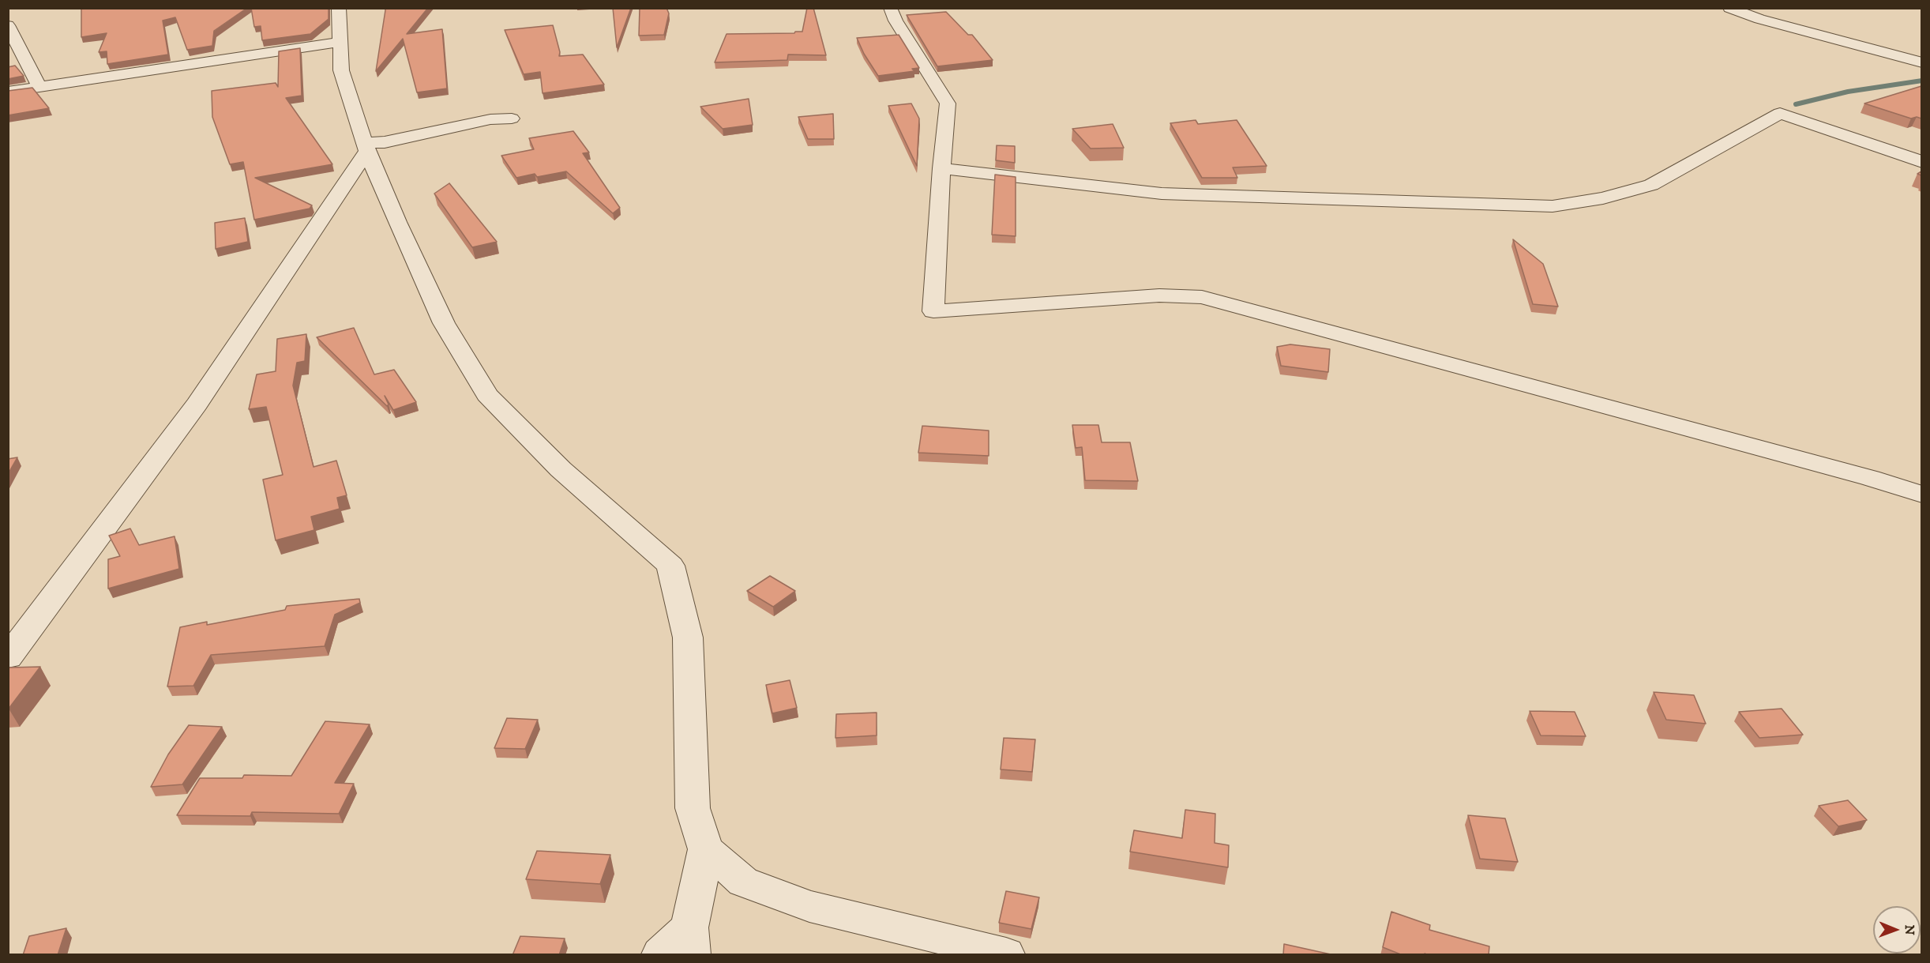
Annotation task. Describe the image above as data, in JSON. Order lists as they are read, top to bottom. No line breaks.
{"north":"right"}
